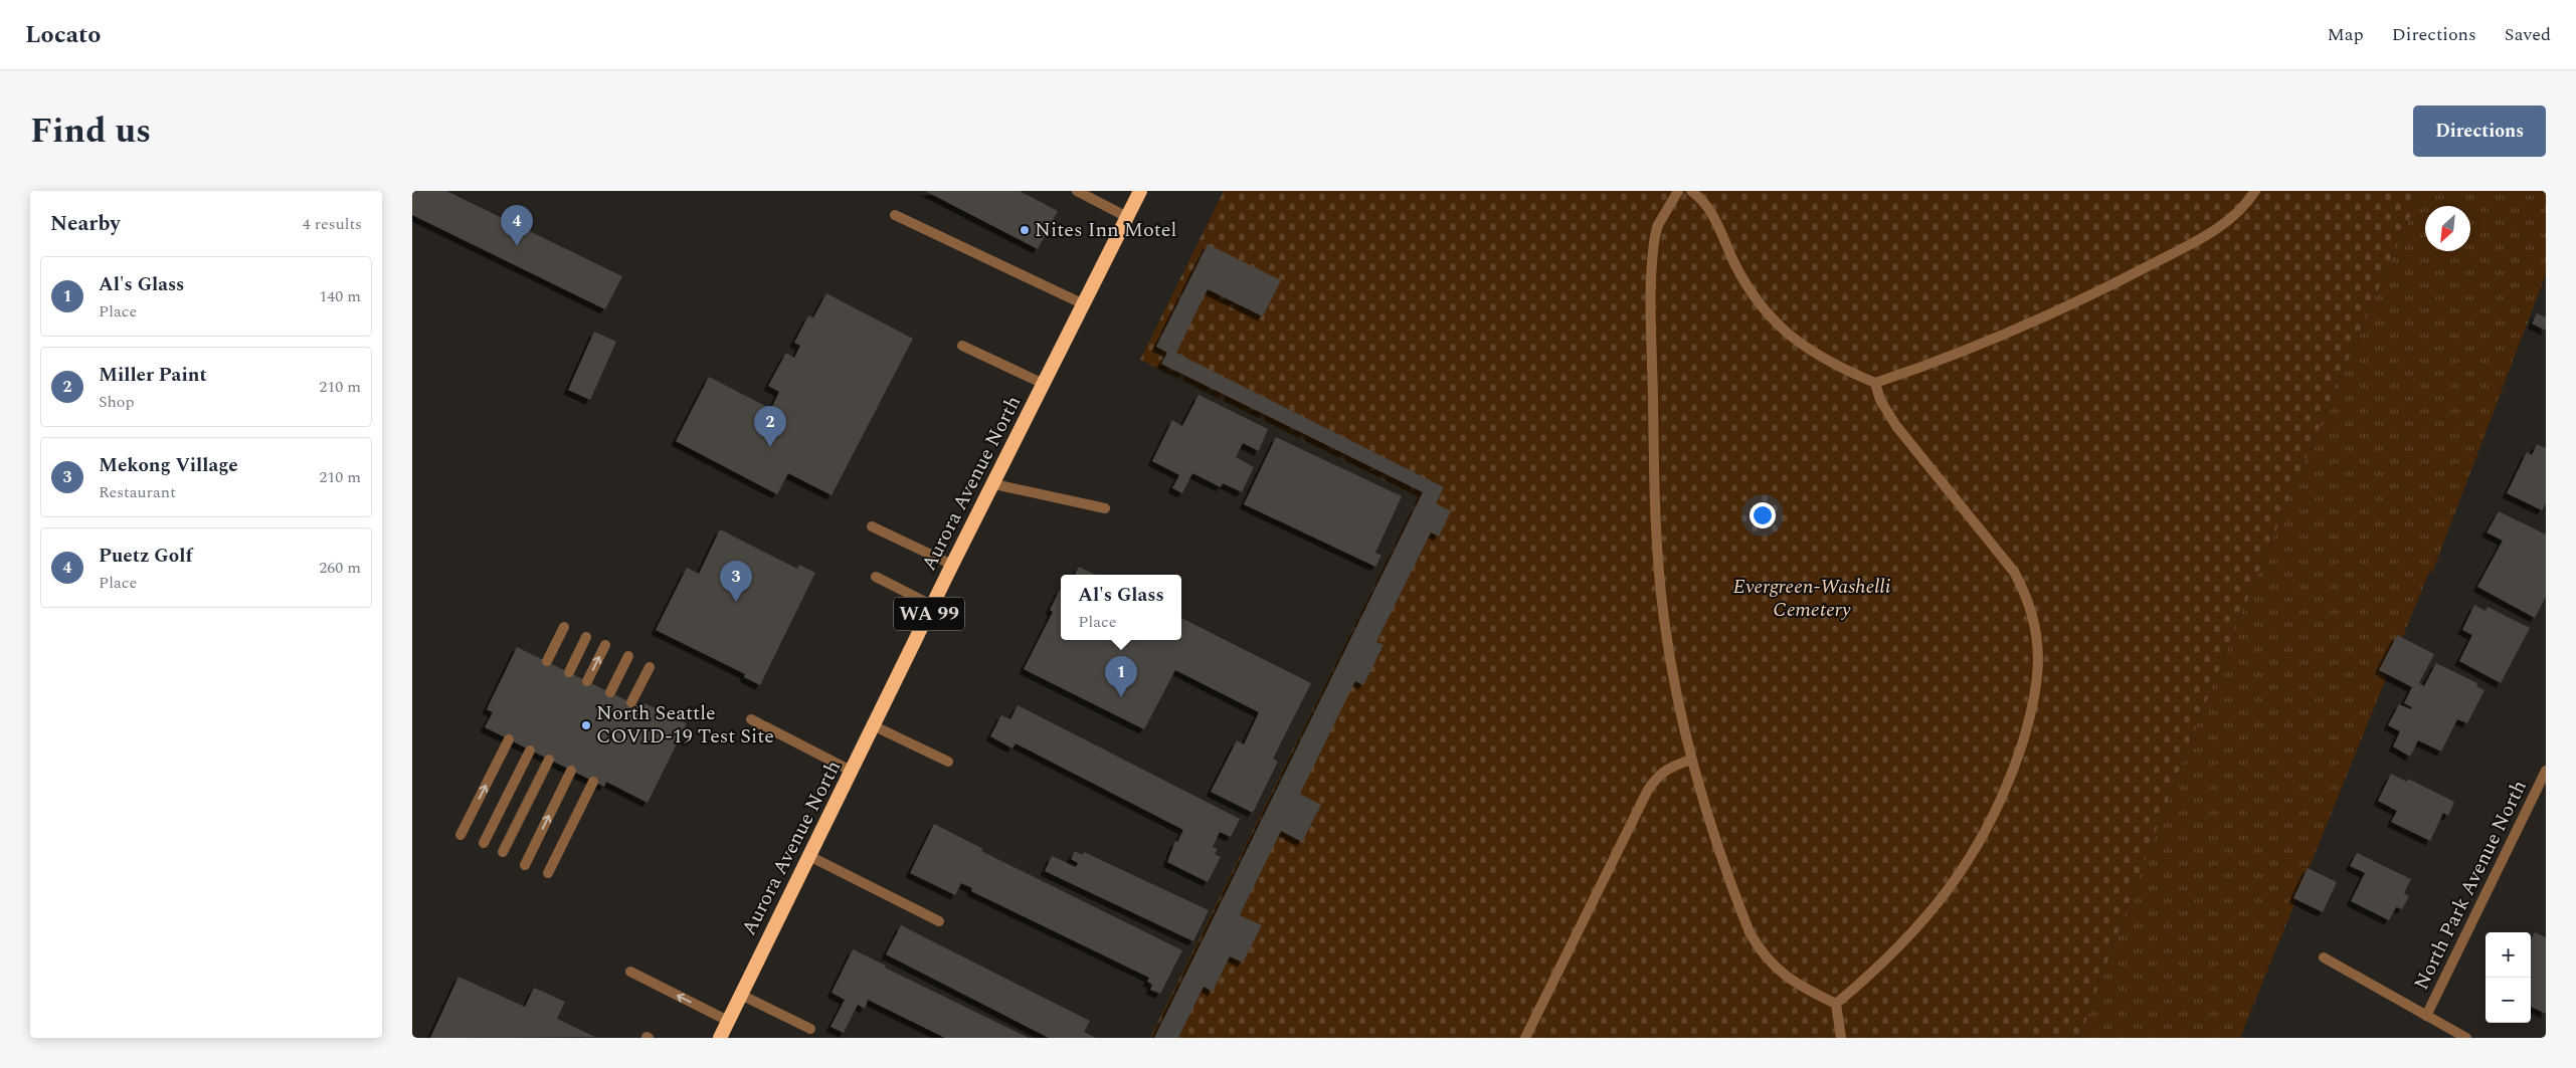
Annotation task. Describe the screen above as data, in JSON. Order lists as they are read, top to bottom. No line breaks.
{"streets":{"highway":["Aurora Avenue North","WA 99"],"street":["North Park Avenue North"]},"parks":["Evergreen-Washelli Cemetery"],"places":["Nites Inn Motel","North Seattle COVID-19 Test Site"],"north":"bottom left","page":{"header":"Locato","nav":["Map","Directions","Saved"],"title":"Find us","buttons":"Directions","heading":["Nearby","4 results"],"pins":["4","2","3","1"],"list":[{"mark":"1","name":"Al's Glass","note":"Place","value":"140 m"},{"mark":"2","name":"Miller Paint","note":"Shop","value":"210 m"},{"mark":"3","name":"Mekong Village","note":"Restaurant","value":"210 m"},{"mark":"4","name":"Puetz Golf","note":"Place","value":"260 m"}],"popup":["Al's Glass","Place"],"map_buttons":["+","−"]}}
